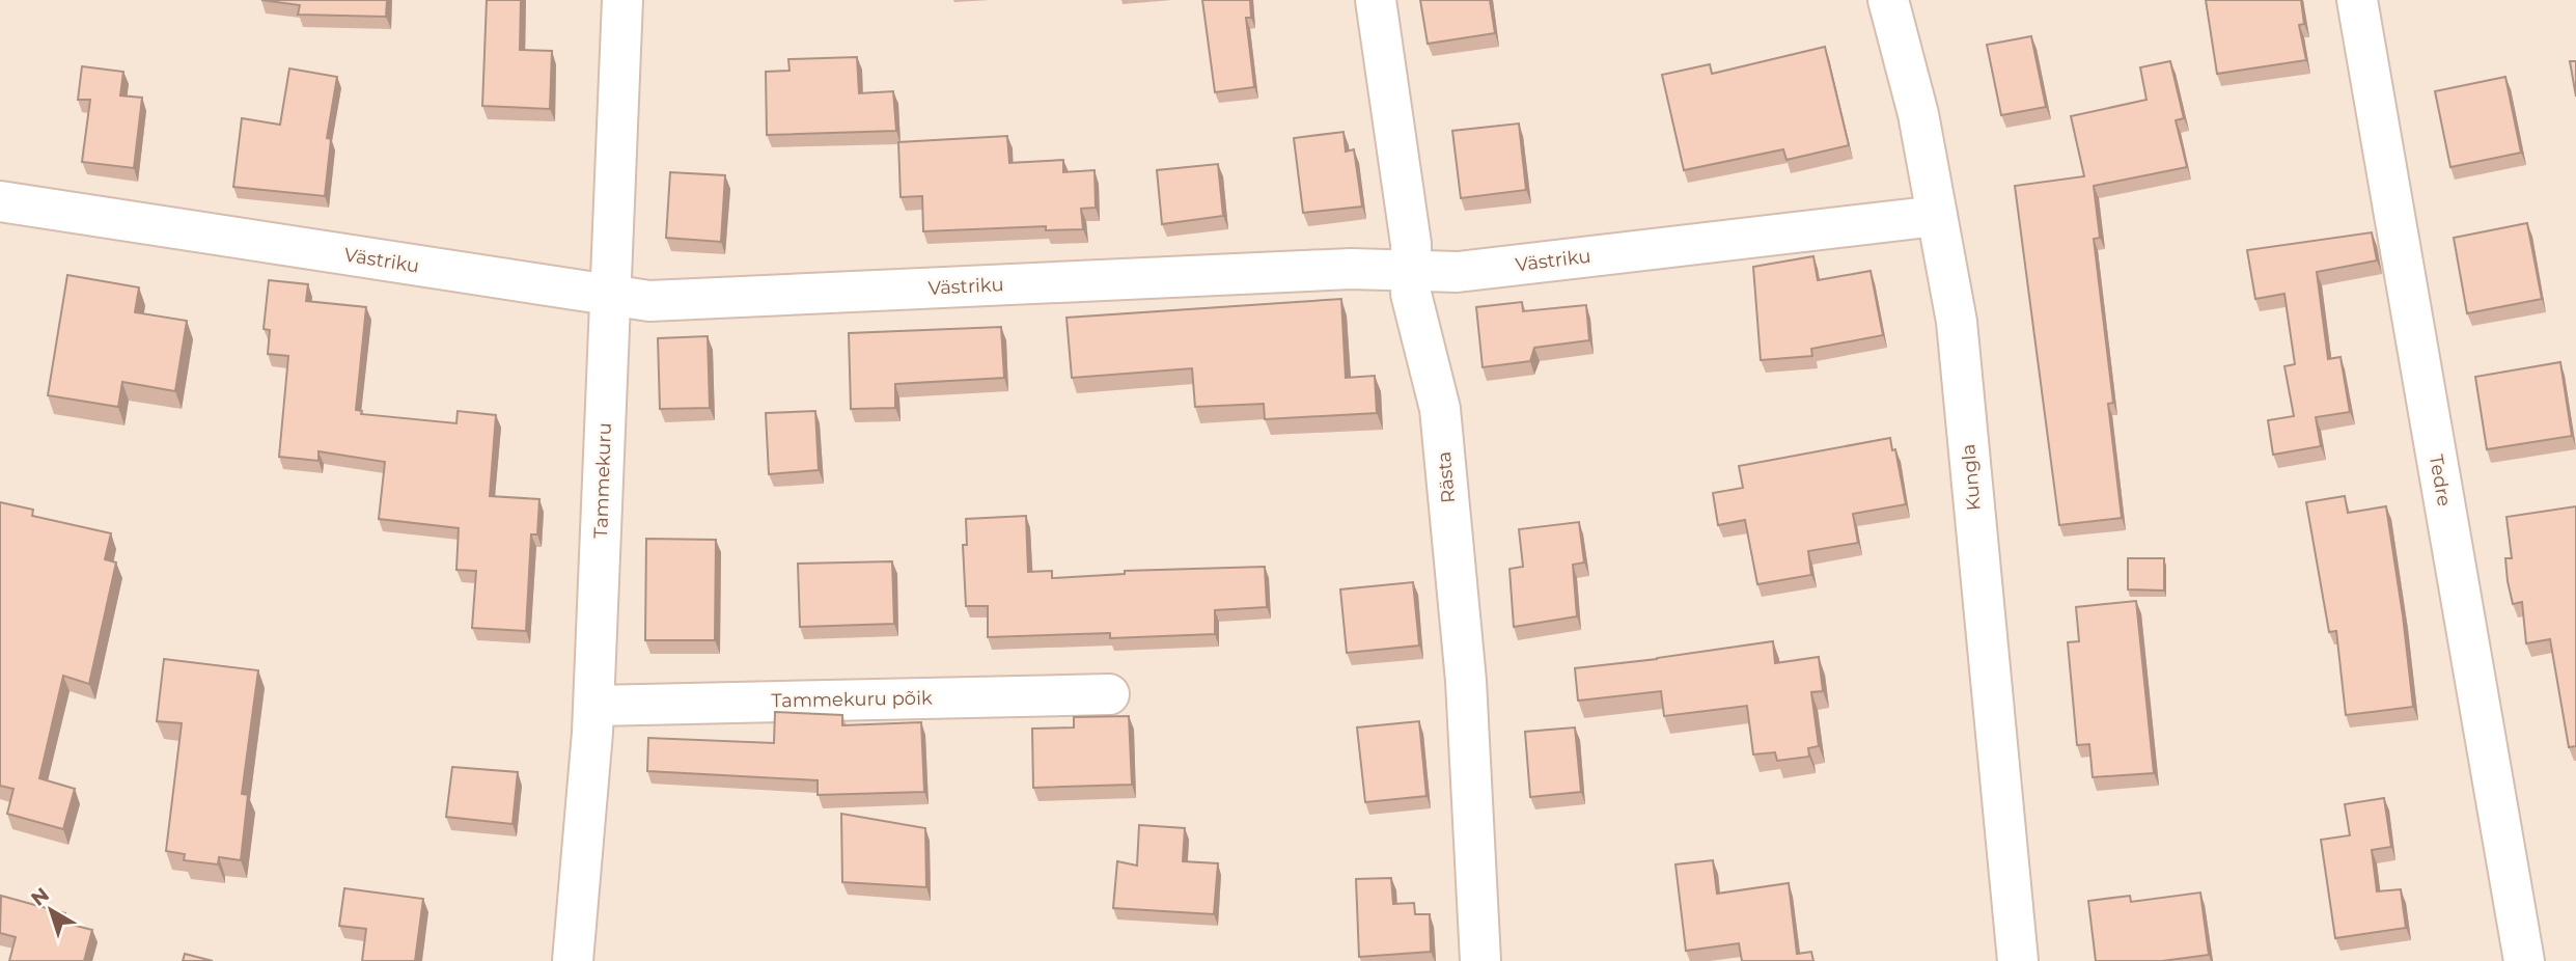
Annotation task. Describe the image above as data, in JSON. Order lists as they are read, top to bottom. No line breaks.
{"streets":{"street":["Västriku","Rästa","Kungla","Tammekuru","Tedre","Tammekuru põik"]},"crossings":[["Västriku","Rästa"],["Västriku","Kungla"],["Västriku","Tammekuru"],["Tammekuru","Tammekuru põik"]],"north":"top left"}
